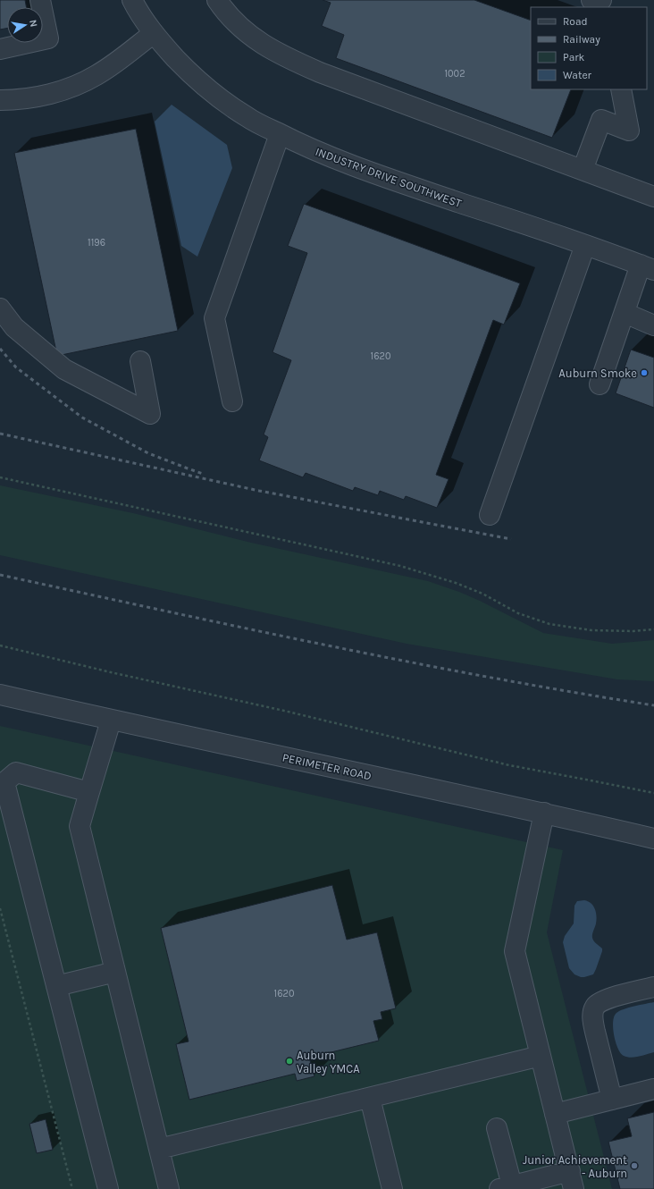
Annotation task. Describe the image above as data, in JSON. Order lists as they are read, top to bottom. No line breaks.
{"streets":{"street":["INDUSTRY DRIVE SOUTHWEST","PERIMETER ROAD"]},"places":["Auburn Smoke","Auburn Valley YMCA","Junior Achievement - Auburn"],"house_numbers":["1002","1196","1620","1620"],"legend":["Road","Railway","Park","Water"],"north":"right"}
